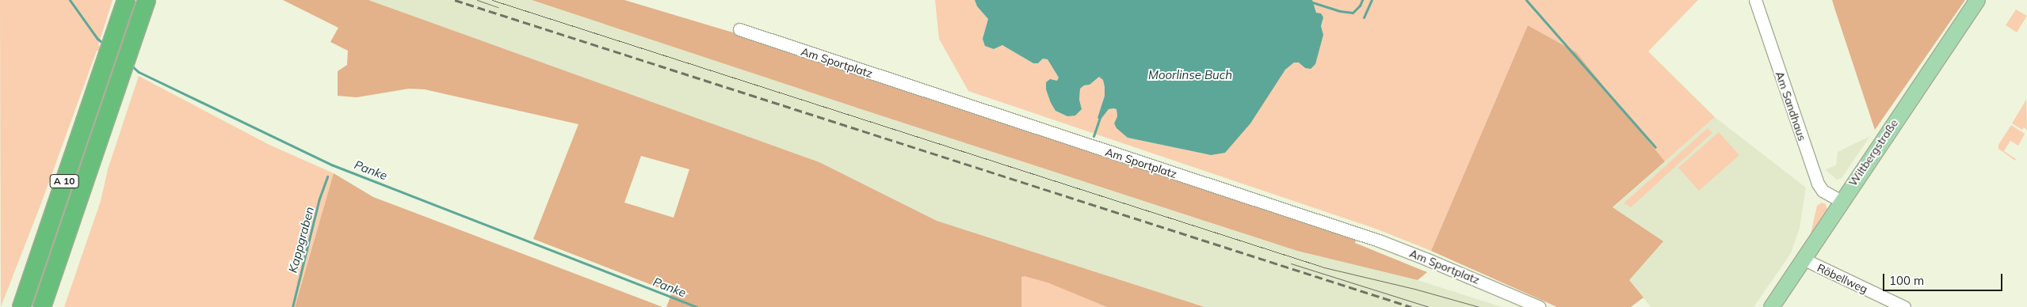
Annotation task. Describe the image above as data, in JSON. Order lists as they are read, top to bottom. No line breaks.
{"streets":{"highway":["A 10"],"main road":["Wiltbergstraße"],"street":["Am Sportplatz","Am Sandhaus","Röbellweg"]},"crossings":[["Am Sandhaus","Wiltbergstraße"],["Wiltbergstraße","Röbellweg"]],"water":["Moorlinse Buch","Panke","Kappgraben"],"scale_bar":"100 m"}
